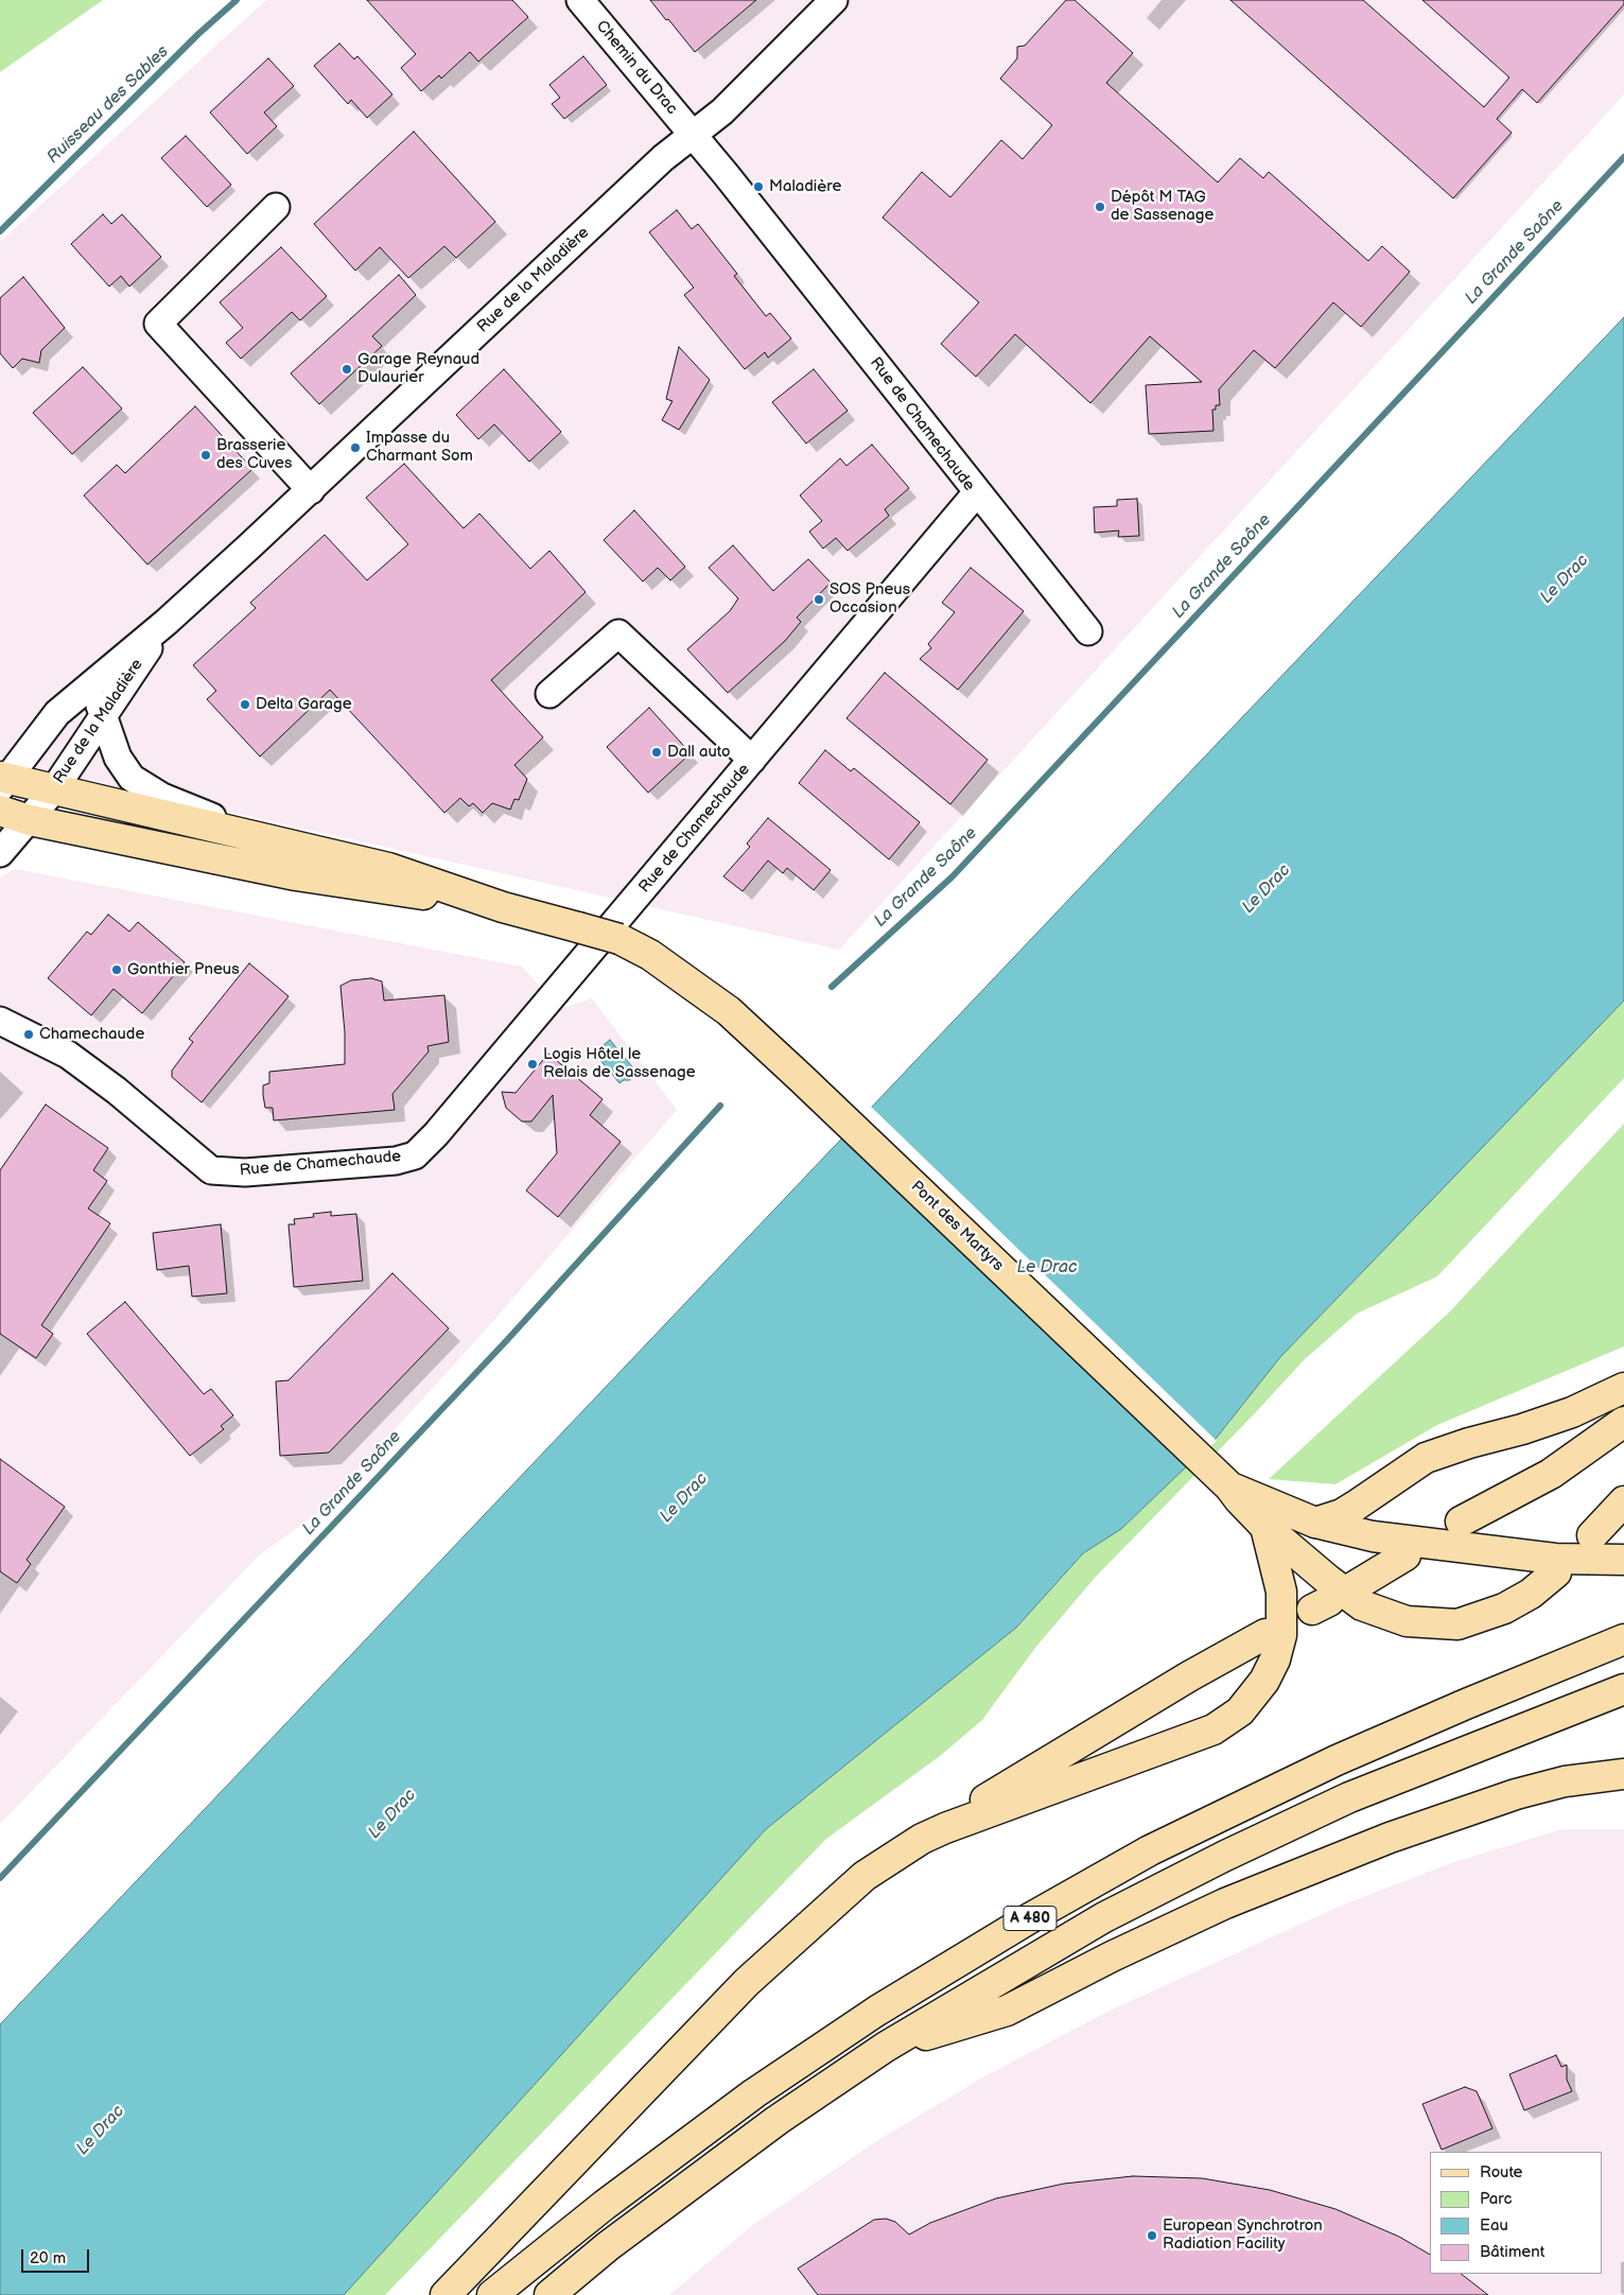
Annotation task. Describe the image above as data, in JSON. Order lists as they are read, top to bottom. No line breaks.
{"streets":{"main road":["Pont des Martyrs","A 480"],"street":["Chemin du Drac","Rue de la Maladière","Rue de Chamechaude"]},"crossings":[["Chemin du Drac","Rue de la Maladière"],["Chemin du Drac","Rue de Chamechaude"],["Rue de la Maladière","Rue de Chamechaude"]],"water":["Ruisseau des Sables","La Grande Saône","Le Drac"],"places":["Maladière","Dépôt M TAG de Sassenage","Garage Reynaud Dulaurier","Impasse du Charmant Som","Brasserie des Cuves","SOS Pneus Occasion","Delta Garage","Dall auto","Gonthier Pneus","Chamechaude","Logis Hôtel le Relais de Sassenage","European Synchrotron Radiation Facility"],"legend":["Route","Parc","Eau","Bâtiment"],"scale_bar":"20 m"}
